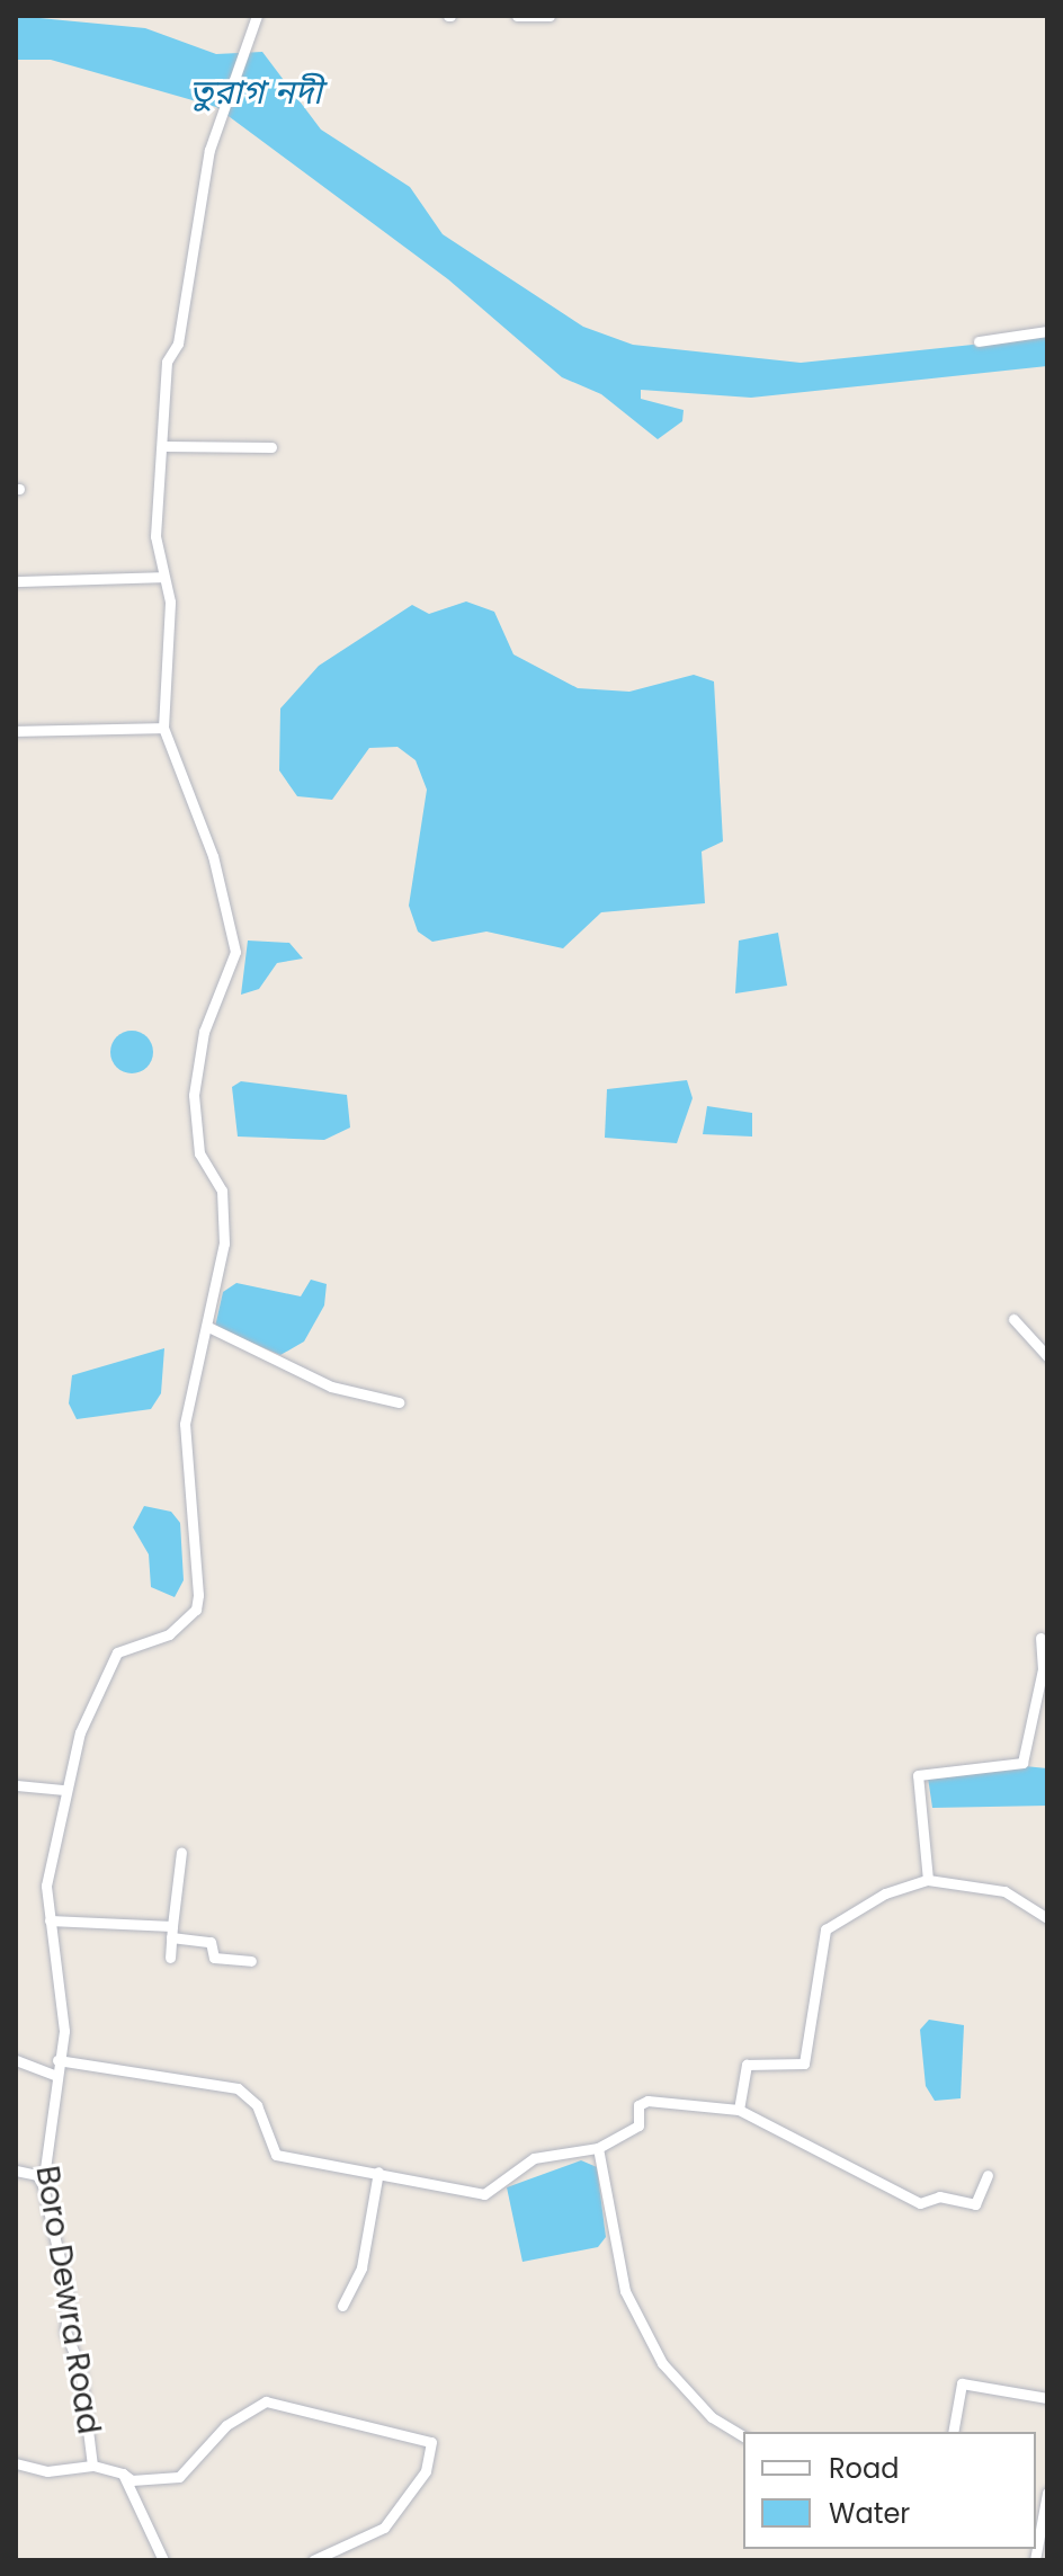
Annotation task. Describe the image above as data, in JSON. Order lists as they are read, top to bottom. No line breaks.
{"streets":{"street":["Boro Dewra Road"]},"water":["তুরাগ নদী"],"legend":["Road","Water"]}
